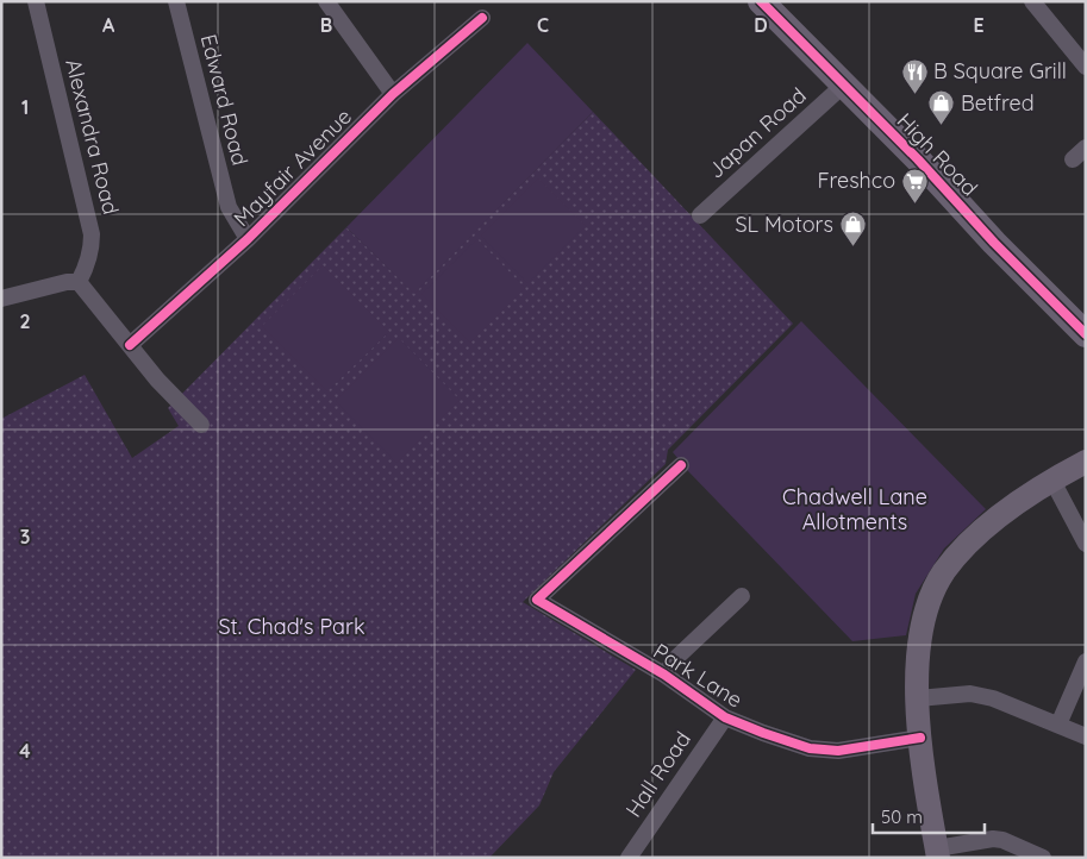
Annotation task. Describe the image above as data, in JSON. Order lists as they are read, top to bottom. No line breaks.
{"streets":{"main road":["High Road"],"street":["Edward Road","Japan Road","Alexandra Road","Mayfair Avenue","Park Lane","Hall Road"]},"crossings":[["Edward Road","Mayfair Avenue"],["Japan Road","High Road"],["Park Lane","Hall Road"]],"parks":["Chadwell Lane Allotments","St. Chad's Park"],"places":{"restaurant":["B Square Grill"],"shop":["Betfred","SL Motors"],"supermarket":["Freshco"]},"scale_bar":"50 m","grid":{"columns":["A","B","C","D","E"],"rows":["1","2","3","4"]}}
